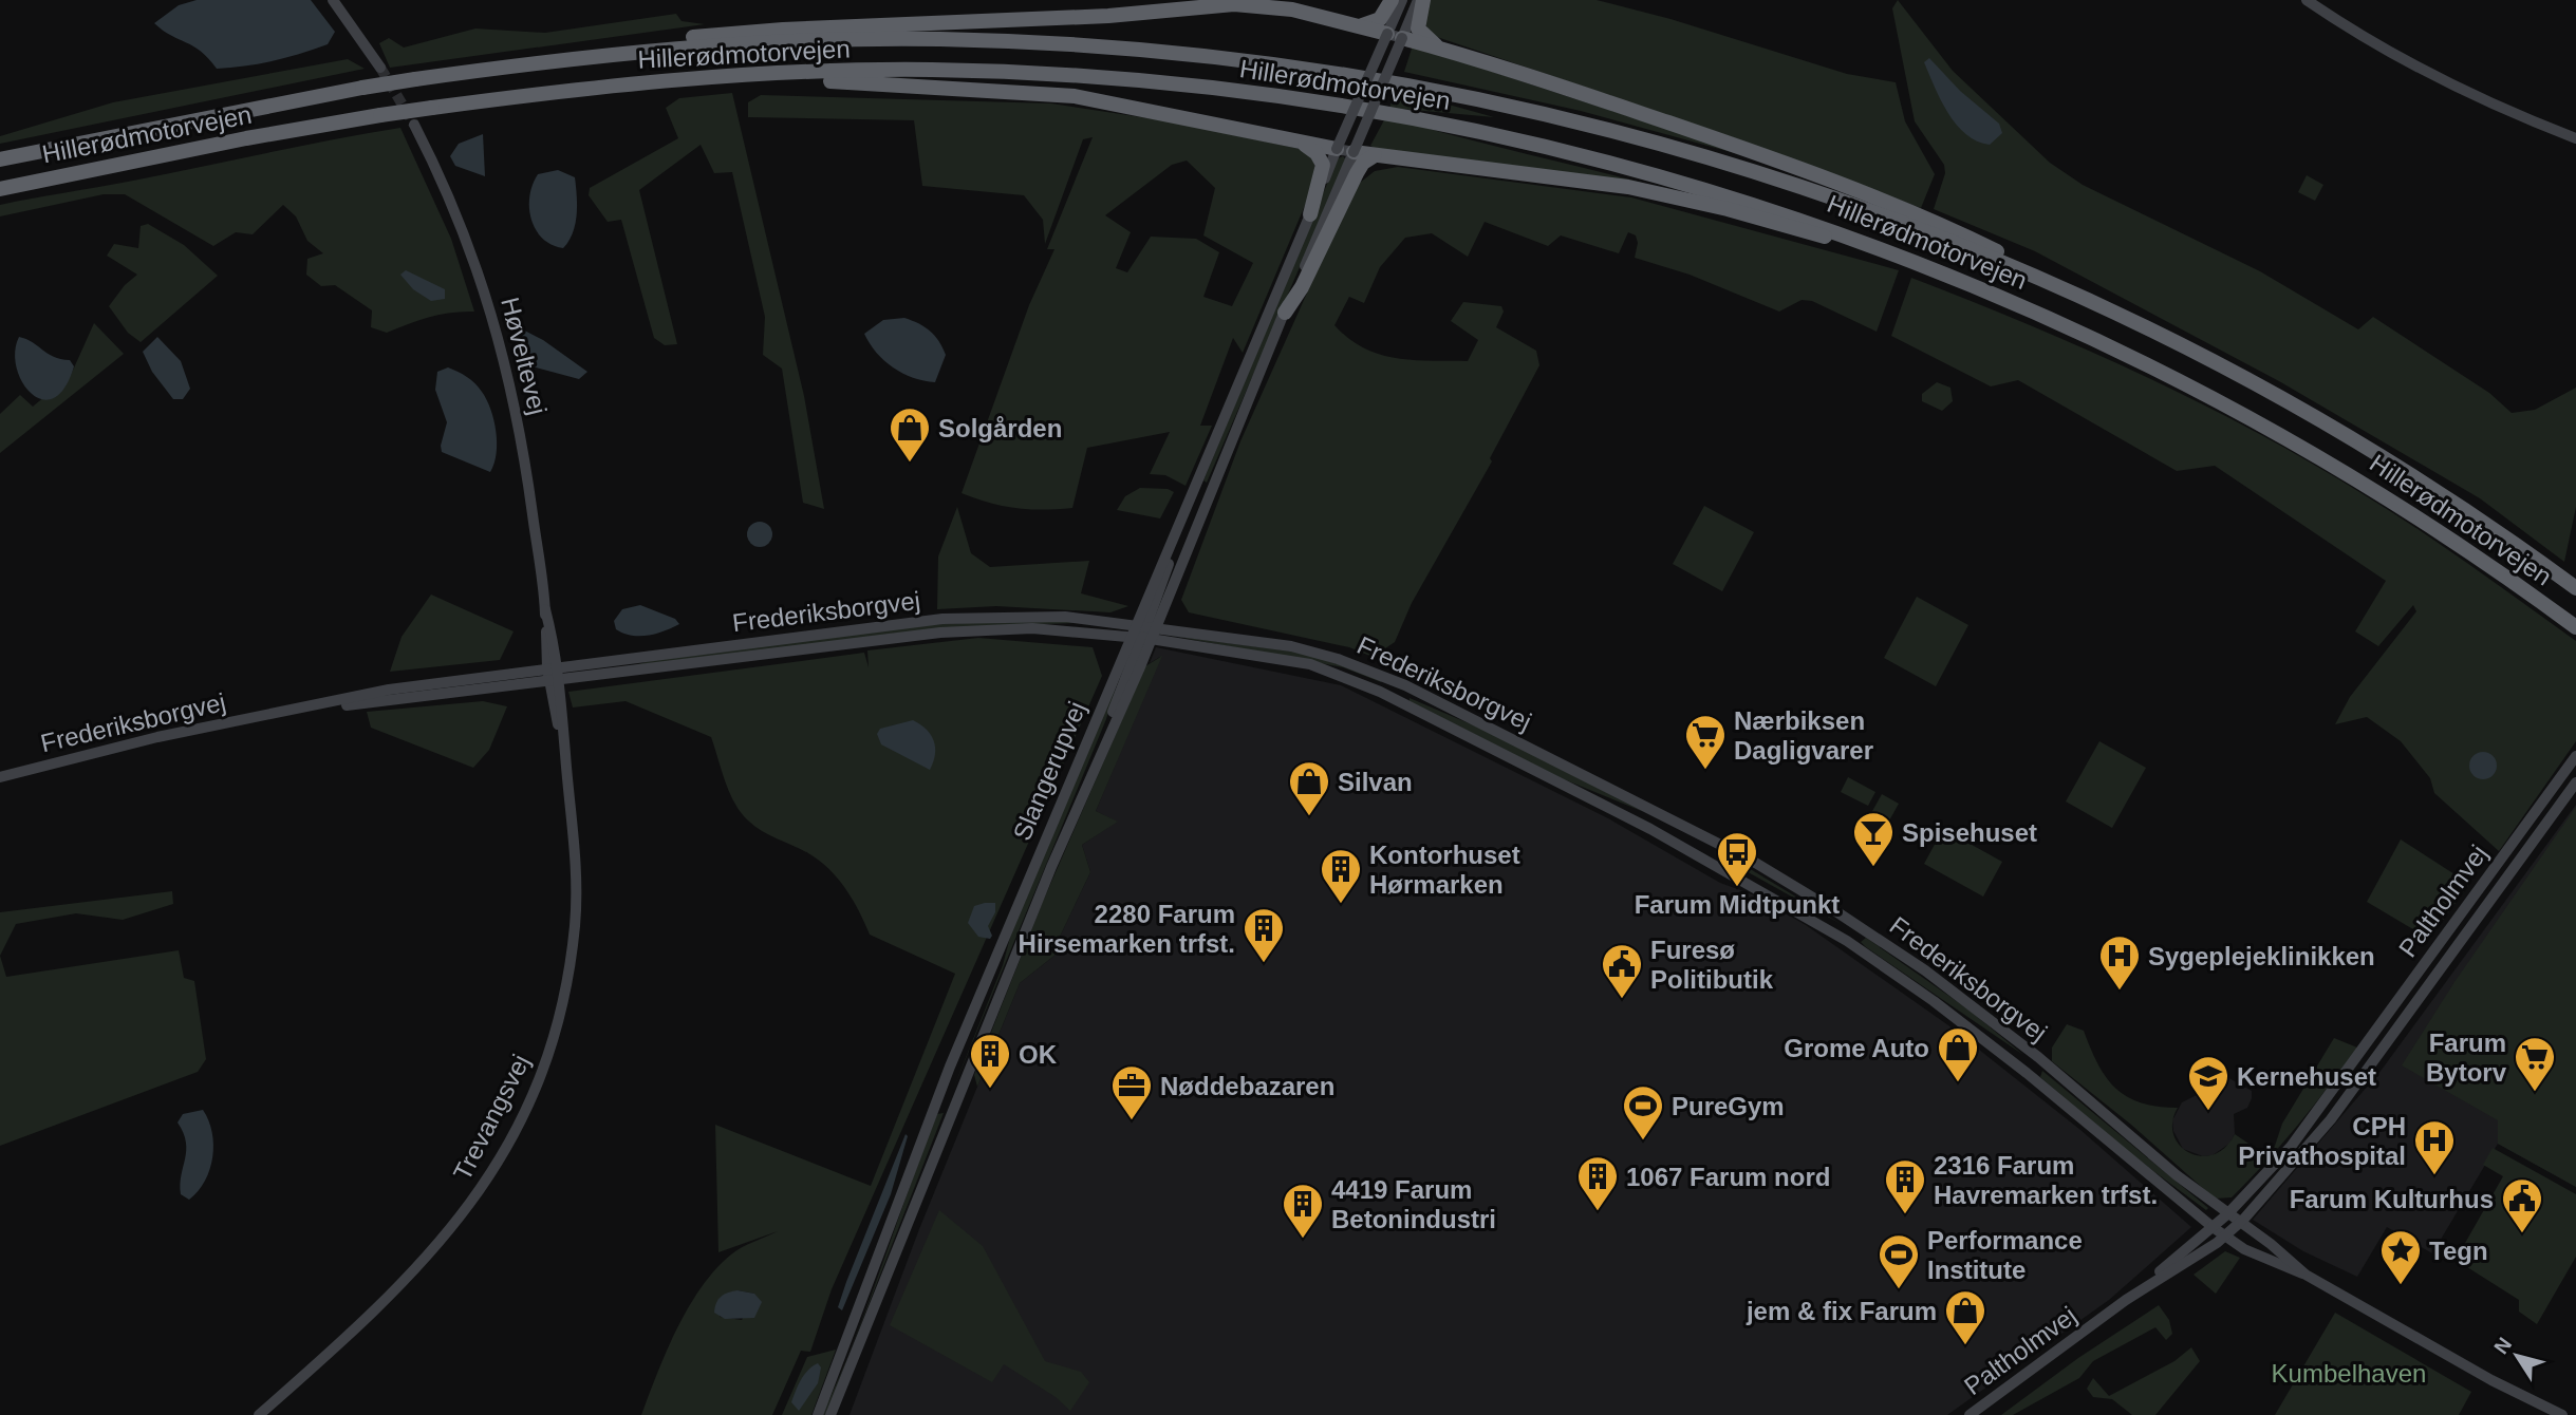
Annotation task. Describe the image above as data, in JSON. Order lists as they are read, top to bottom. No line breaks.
{"streets":{"highway":["Hillerødmotorvejen"],"street":["Høveltevej","Frederiksborgvej","Slangerupvej","Paltholmvej","Trevangsvej"]},"crossings":[["Høveltevej","Frederiksborgvej"],["Høveltevej","Trevangsvej"],["Frederiksborgvej","Slangerupvej"],["Frederiksborgvej","Paltholmvej"],["Frederiksborgvej","Trevangsvej"]],"parks":["Kumbelhaven"],"places":{"shop":["Solgården","Silvan","Grome Auto","jem & fix Farum"],"supermarket":["Nærbiksen Dagligvarer","Farum Bytorv"],"bar":["Spisehuset"],"bus stop":["Farum Midtpunkt"],"building":["Kontorhuset Hørmarken","2280 Farum Hirsemarken trfst.","OK","1067 Farum nord","2316 Farum Havremarken trfst.","4419 Farum Betonindustri"],"hospital":["Sygeplejeklinikken","CPH Privathospital"],"public building":["Furesø Politibutik","Farum Kulturhus"],"school or university":["Kernehuset"],"office":["Nøddebazaren"],"sports":["PureGym","Performance Institute"],"place":["Tegn"]},"north":"top left"}
